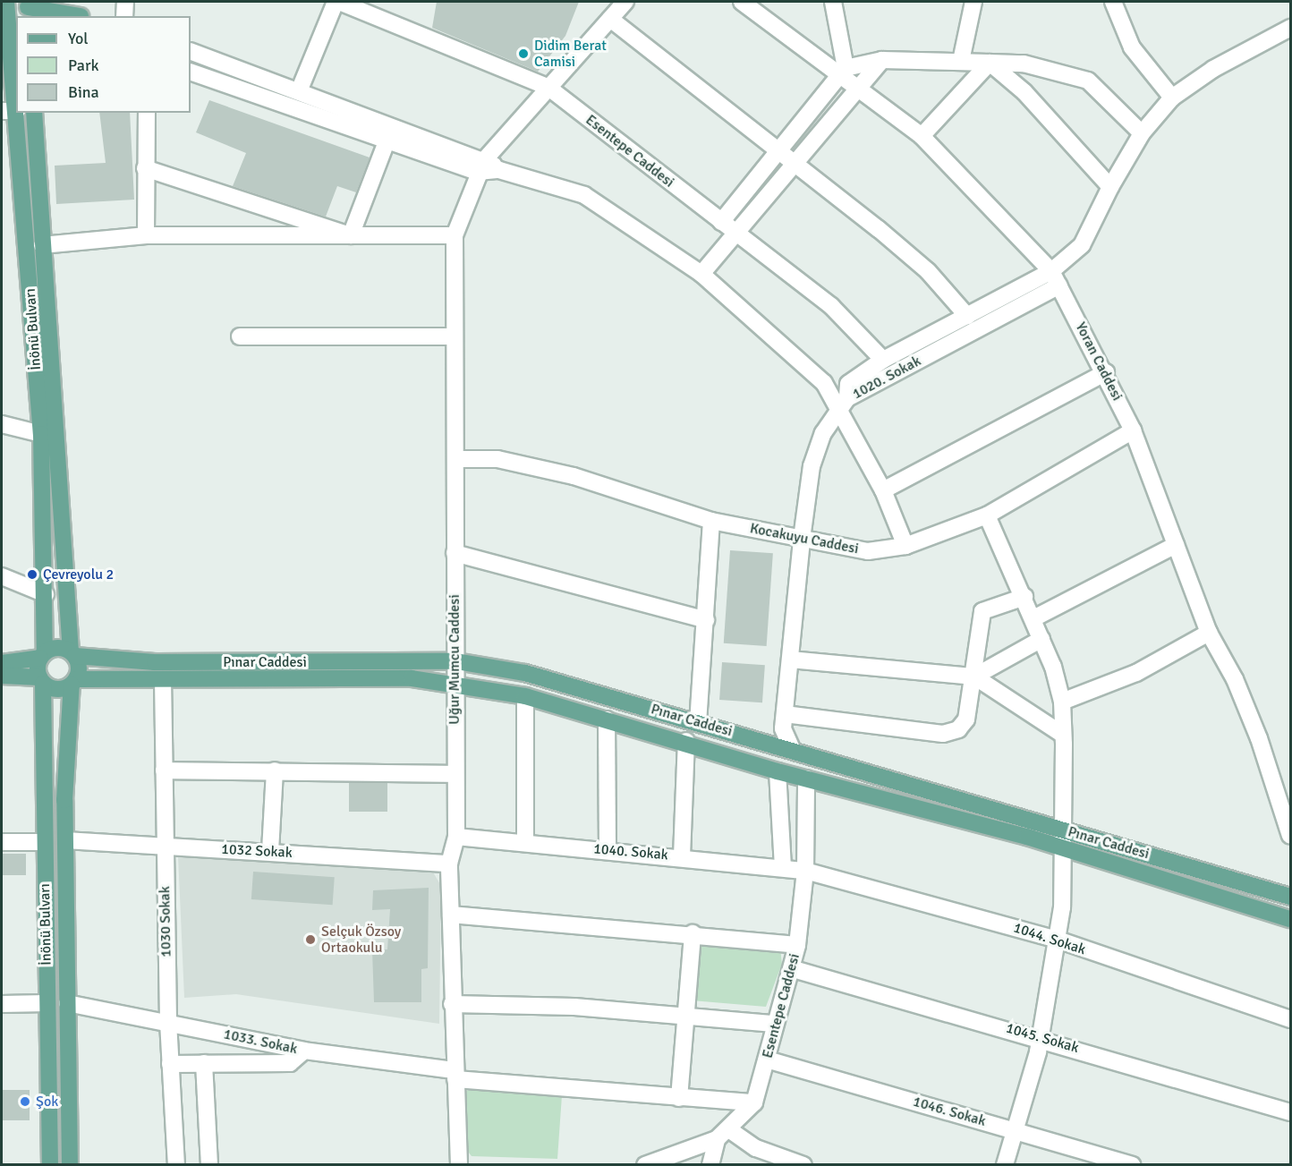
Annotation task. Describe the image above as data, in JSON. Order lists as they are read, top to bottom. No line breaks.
{"streets":{"main road":["İnönü Bulvarı","Pınar Caddesi"],"street":["Esentepe Caddesi","Yoran Caddesi","1020. Sokak","Kocakuyu Caddesi","Uğur Mumcu Caddesi","1032 Sokak","1040. Sokak","1030 Sokak","1044. Sokak","1045. Sokak","1033. Sokak","1046. Sokak"]},"crossings":[["Esentepe Caddesi","1020. Sokak"],["Esentepe Caddesi","Pınar Caddesi"],["Esentepe Caddesi","1040. Sokak"],["Esentepe Caddesi","1044. Sokak"],["Esentepe Caddesi","1045. Sokak"],["Esentepe Caddesi","1033. Sokak"],["Esentepe Caddesi","1046. Sokak"],["İnönü Bulvarı","Pınar Caddesi"],["İnönü Bulvarı","1032 Sokak"],["İnönü Bulvarı","1033. Sokak"],["Yoran Caddesi","1020. Sokak"],["Yoran Caddesi","Kocakuyu Caddesi"],["Kocakuyu Caddesi","Uğur Mumcu Caddesi"],["Uğur Mumcu Caddesi","Pınar Caddesi"],["Uğur Mumcu Caddesi","1032 Sokak"],["Uğur Mumcu Caddesi","1040. Sokak"],["Uğur Mumcu Caddesi","1033. Sokak"],["Pınar Caddesi","1030 Sokak"],["1032 Sokak","1030 Sokak"],["1040. Sokak","1044. Sokak"],["1030 Sokak","1033. Sokak"]],"places":["Didim Berat Camisi","Çevreyolu 2","Selçuk Özsoy Ortaokulu","Şok"],"legend":["Yol","Park","Bina"]}
